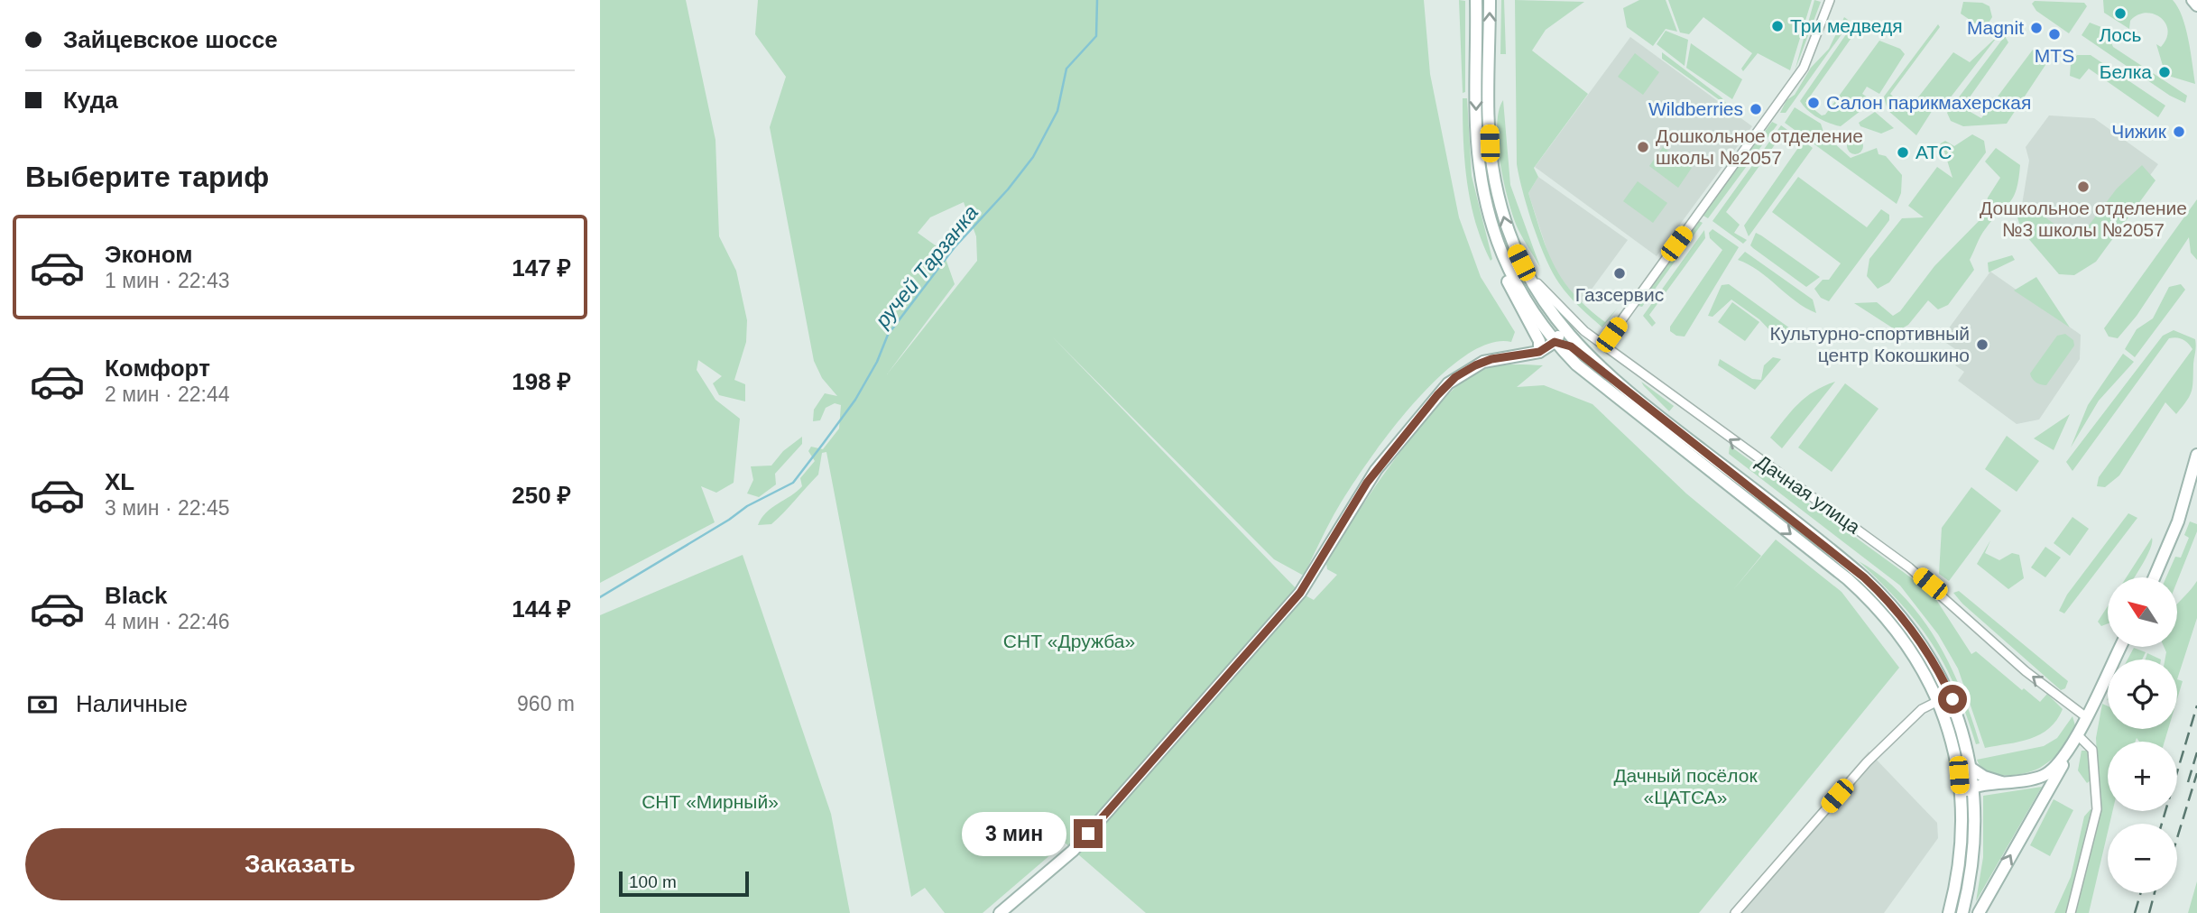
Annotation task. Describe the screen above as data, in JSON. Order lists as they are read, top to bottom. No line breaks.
{"streets":{"street":["Дачная улица"]},"one_way":["Дачная улица"],"water":["ручей Тарзанка"],"parks":["СНТ «Дружба»","Дачный посёлок «ЦАТСА»","СНТ «Мирный»"],"places":["Лось","Три медведя","Magnit","MTS","Белка","Салон парикмахерская","Wildberries","Чижик","Дошкольное отделение школы №2057","АТС","Дошкольное отделение №3 школы №2057","Газсервис","Культурно-спортивный центр Кокошкино"],"scale_bar":"100 m","north":"top left","page":{"banner":["Зайцевское шоссе","Куда"],"heading":"Выберите тариф","list":[{"name":"Эконом","note":"1 мин · 22:43","value":"147 ₽"},{"name":"Комфорт","note":"2 мин · 22:44","value":"198 ₽"},{"name":"XL","note":"3 мин · 22:45","value":"250 ₽"},{"name":"Black","note":"4 мин · 22:46","value":"144 ₽"}],"map_buttons":["+","−"],"pay":["Наличные","960 m"],"bubble":"3 мин","buttons":"Заказать","scale":"100 m"}}
